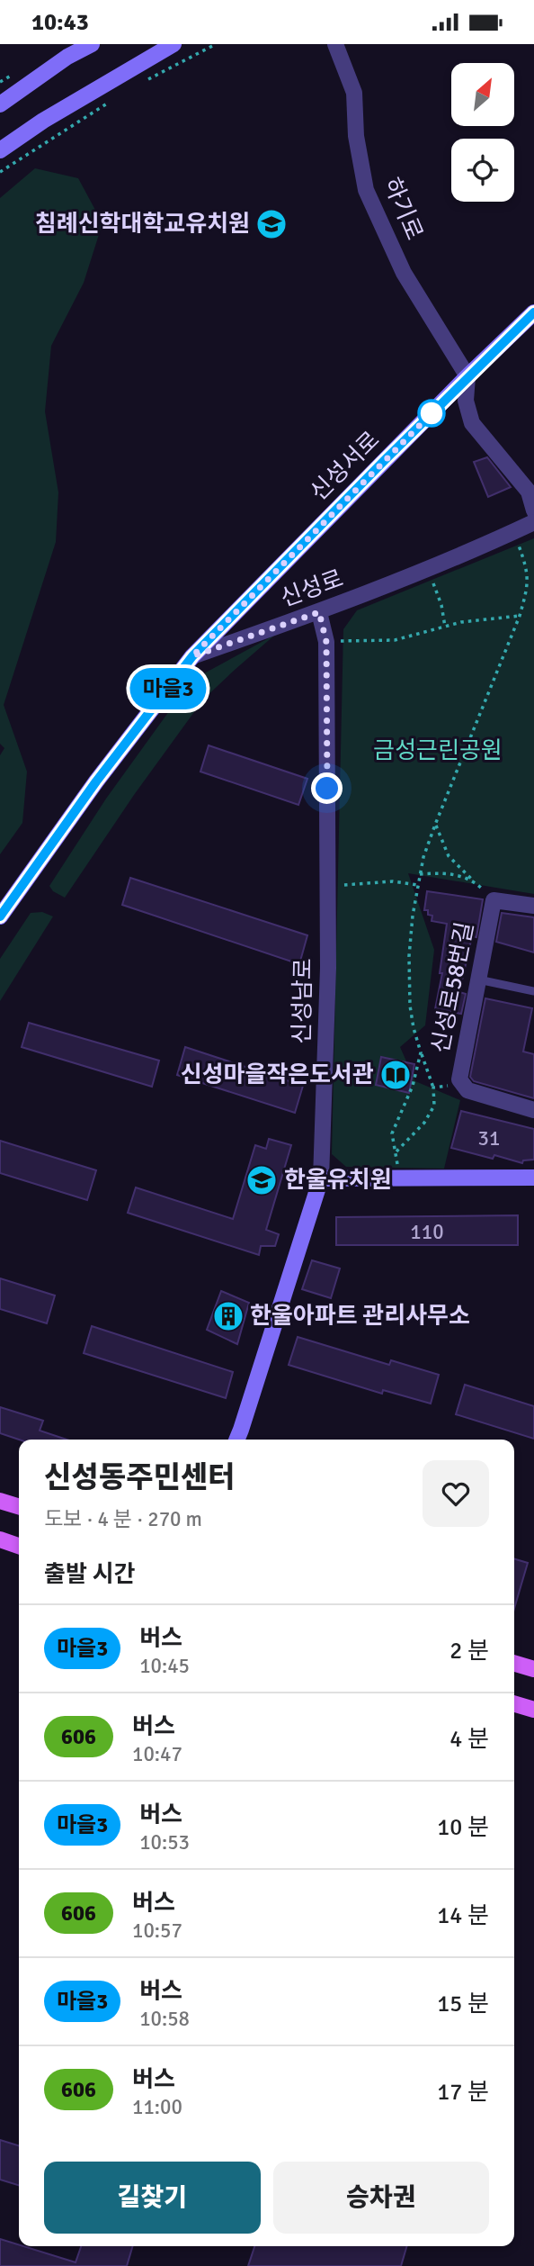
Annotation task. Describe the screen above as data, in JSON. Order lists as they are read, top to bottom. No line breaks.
{"streets":{"street":["하기로","신성서로","신성로","신성로58번길","신성남로"]},"crossings":[["하기로","신성서로"],["신성서로","신성로"],["신성로","신성남로"]],"parks":["금성근린공원"],"places":{"school or university":["침례신학대학교유치원","한울유치원"],"library":["신성마을작은도서관"],"building":["한울아파트 관리사무소"]},"lines":["bus line 마을3"],"house_numbers":["31","110"],"north":"top right","page":{"status":"10:43","on_map":"마을3","heading":[["신성동주민센터","도보 · 4 분 · 270 m"],"출발 시간"],"list":[{"mark":"마을3","name":"버스","note":"10:45","value":"2 분"},{"mark":"606","name":"버스","note":"10:47","value":"4 분"},{"mark":"마을3","name":"버스","note":"10:53","value":"10 분"},{"mark":"606","name":"버스","note":"10:57","value":"14 분"},{"mark":"마을3","name":"버스","note":"10:58","value":"15 분"},{"mark":"606","name":"버스","note":"11:00","value":"17 분"}],"buttons":["길찾기","승차권"]}}
